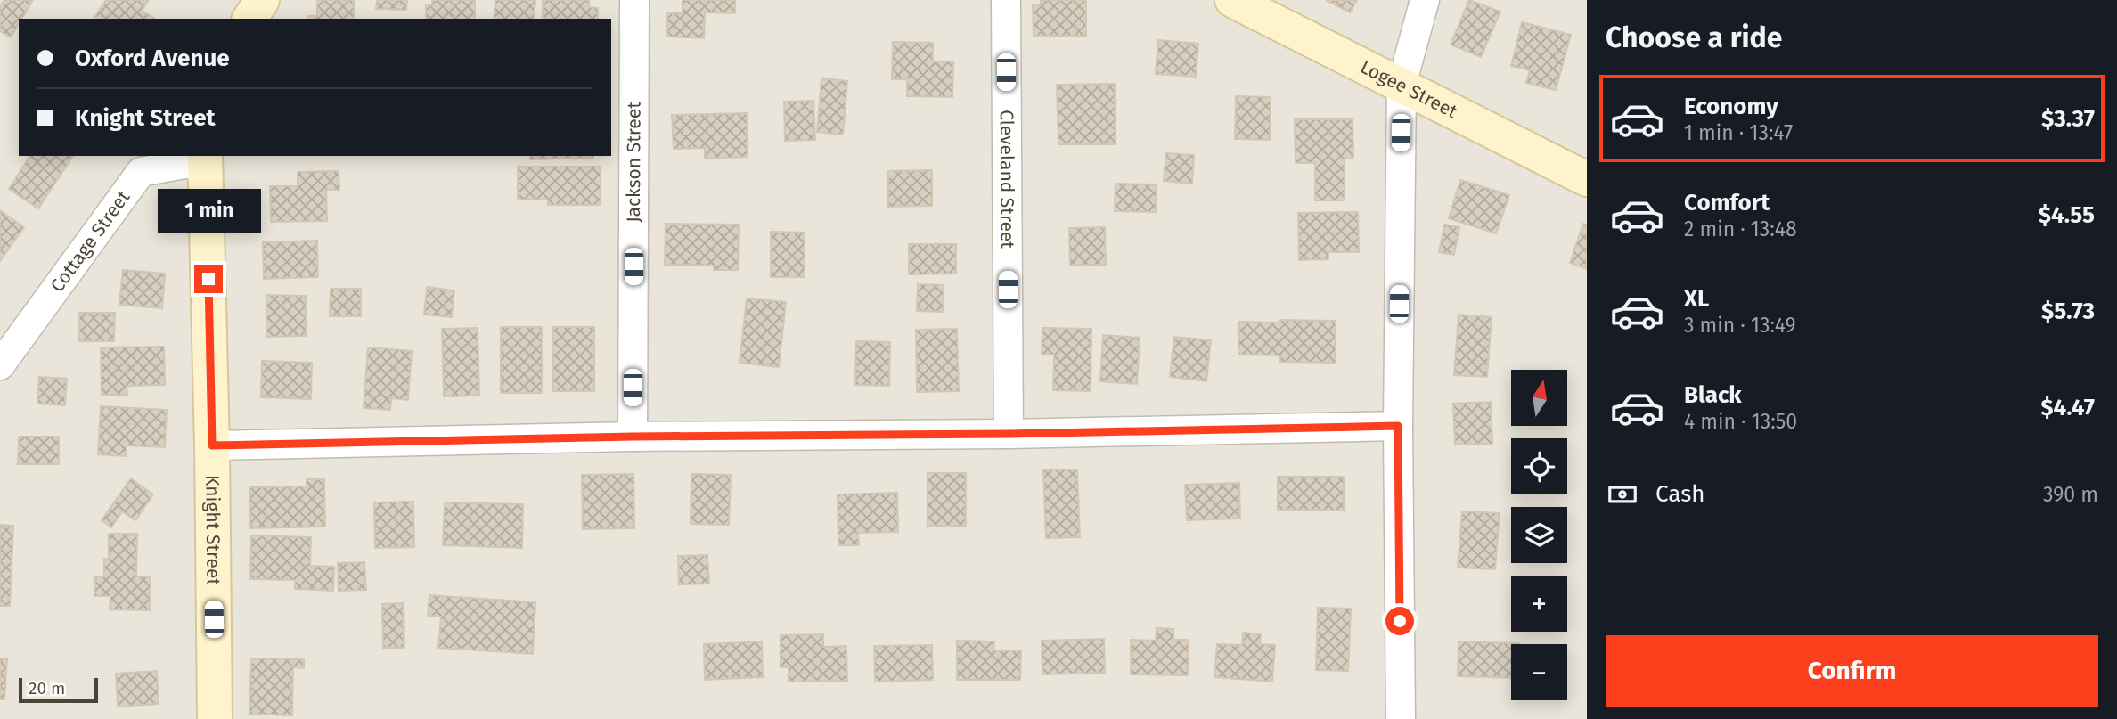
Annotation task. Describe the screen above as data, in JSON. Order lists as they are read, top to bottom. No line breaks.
{"streets":{"street":["Logee Street","Jackson Street","Cleveland Street","Cottage Street","Knight Street"]},"crossings":[["Cottage Street","Knight Street"]],"scale_bar":"20 m","north":"top","page":{"heading":"Choose a ride","banner":["Oxford Avenue","Knight Street"],"list":[{"name":"Economy","note":"1 min · 13:47","value":"$3.37"},{"name":"Comfort","note":"2 min · 13:48","value":"$4.55"},{"name":"XL","note":"3 min · 13:49","value":"$5.73"},{"name":"Black","note":"4 min · 13:50","value":"$4.47"}],"bubble":"1 min","map_buttons":["+","−"],"pay":["Cash","390 m"],"buttons":"Confirm","scale":"20 m"}}
